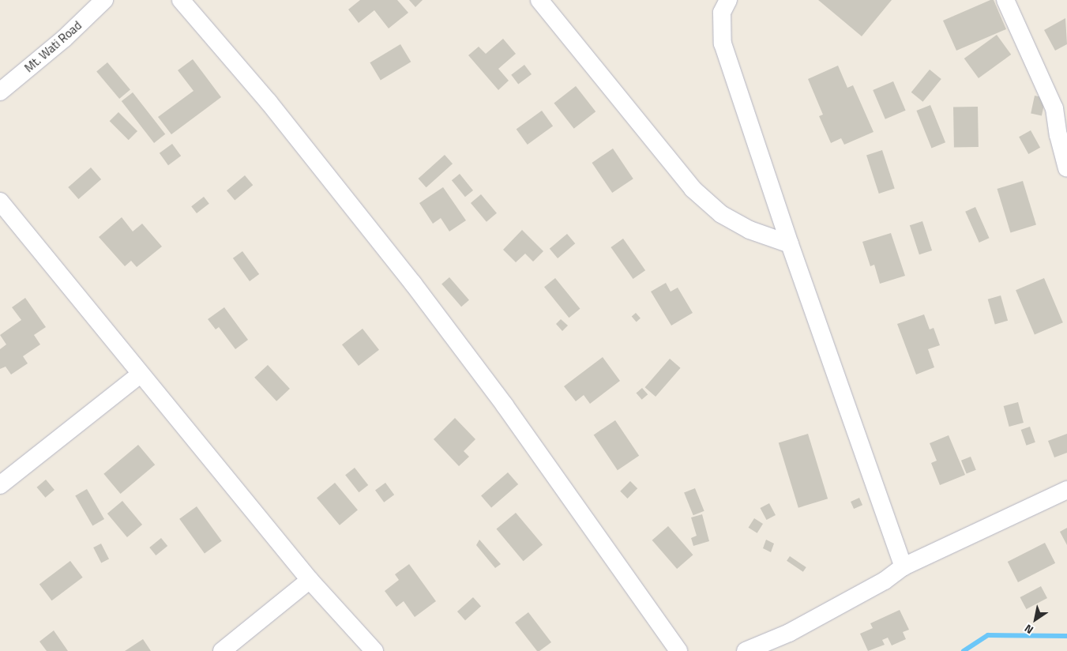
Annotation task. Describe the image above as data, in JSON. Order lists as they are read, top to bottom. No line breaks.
{"streets":{"street":["Mt. Wati Road"]},"north":"bottom left"}
